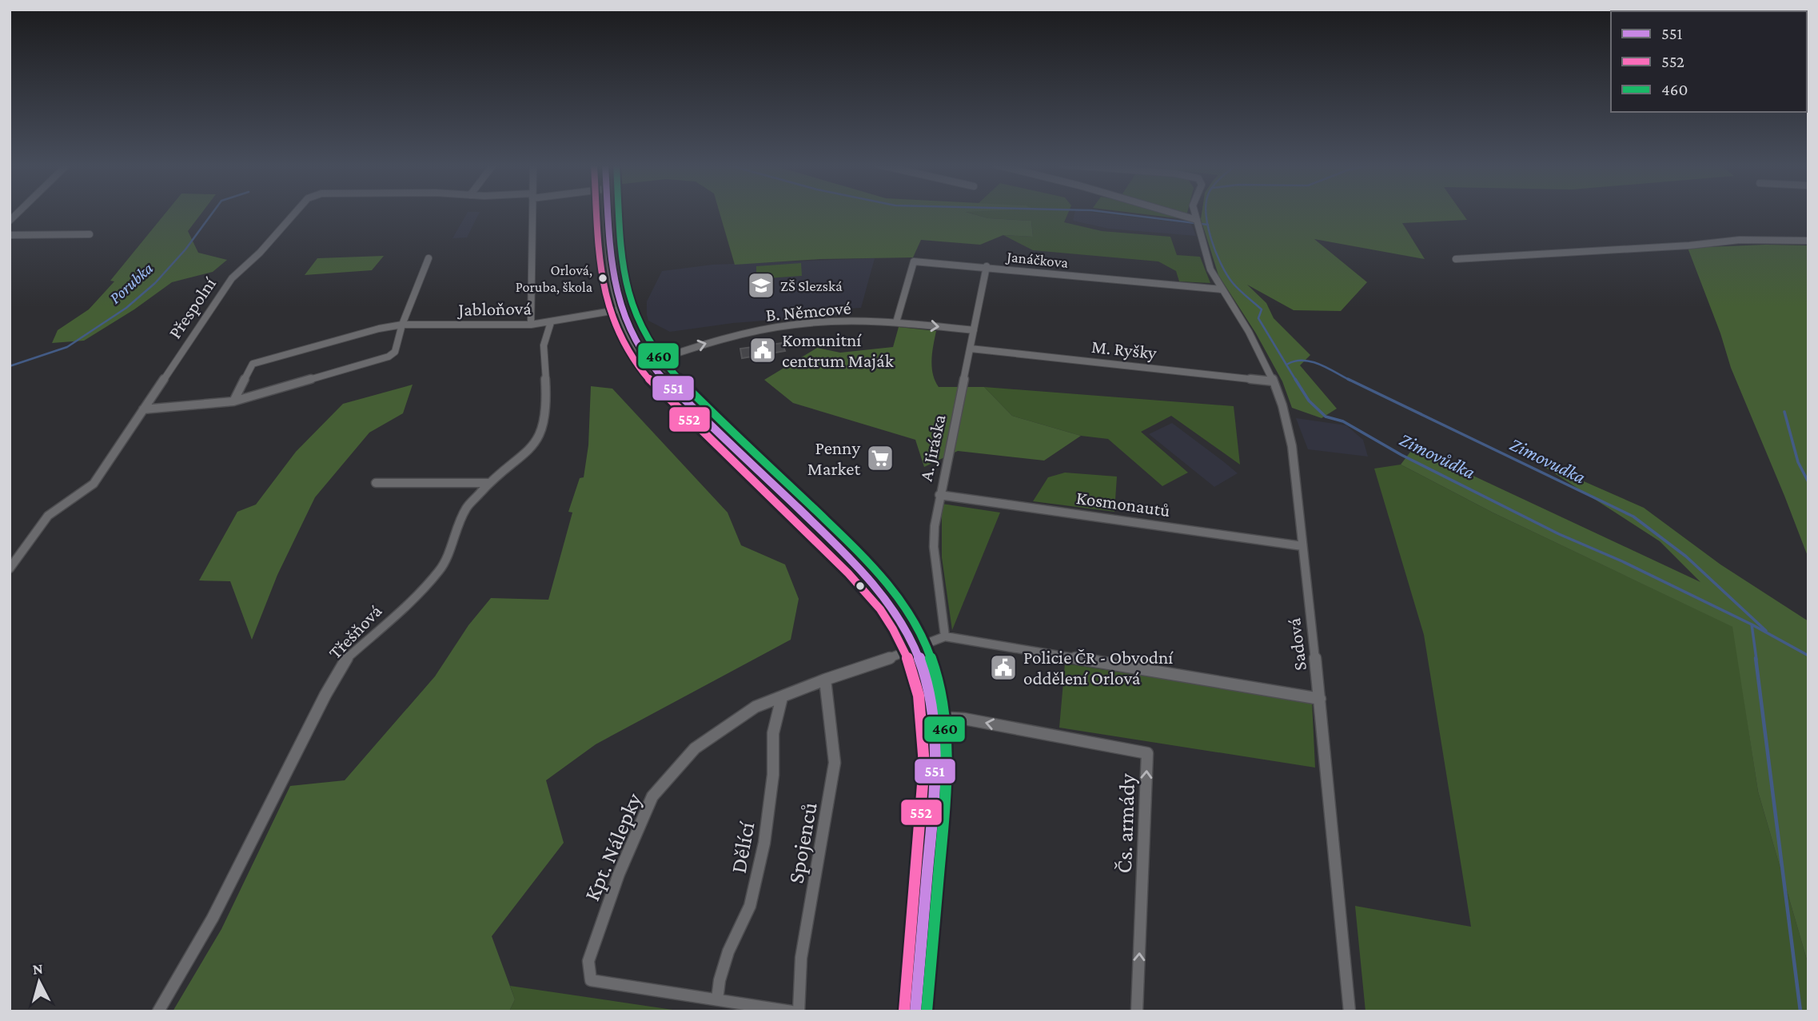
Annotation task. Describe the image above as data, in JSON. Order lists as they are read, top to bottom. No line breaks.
{"streets":{"street":["Janáčkova","Přespolní","Jabloňová","B. Němcové","M. Ryšky","A. Jiráska","Kosmonautů","Třešňová","Sadová","Čs. armády","Spojenců","Kpt. Nálepky","Dělící"]},"crossings":[["Janáčkova","B. Němcové"],["Janáčkova","A. Jiráska"],["Janáčkova","Sadová"],["Jabloňová","Třešňová"],["B. Němcové","A. Jiráska"],["M. Ryšky","A. Jiráska"],["M. Ryšky","Sadová"],["A. Jiráska","Kosmonautů"],["A. Jiráska","Kpt. Nálepky"],["Kosmonautů","Sadová"],["Spojenců","Kpt. Nálepky"],["Kpt. Nálepky","Dělící"]],"one_way":["B. Němcové"],"water":["Porubka","Zimovůdka","Zimovudka"],"places":{"other":["Orlová, Poruba, škola"],"school or university":["ZŠ Slezská"],"public building":["Komunitní centrum Maják","Policie ČR - Obvodní oddělení Orlová"],"supermarket":["Penny Market"]},"lines":["transit line 551","transit line 552","transit line 460"],"legend":["551","552","460"],"north":"top"}
